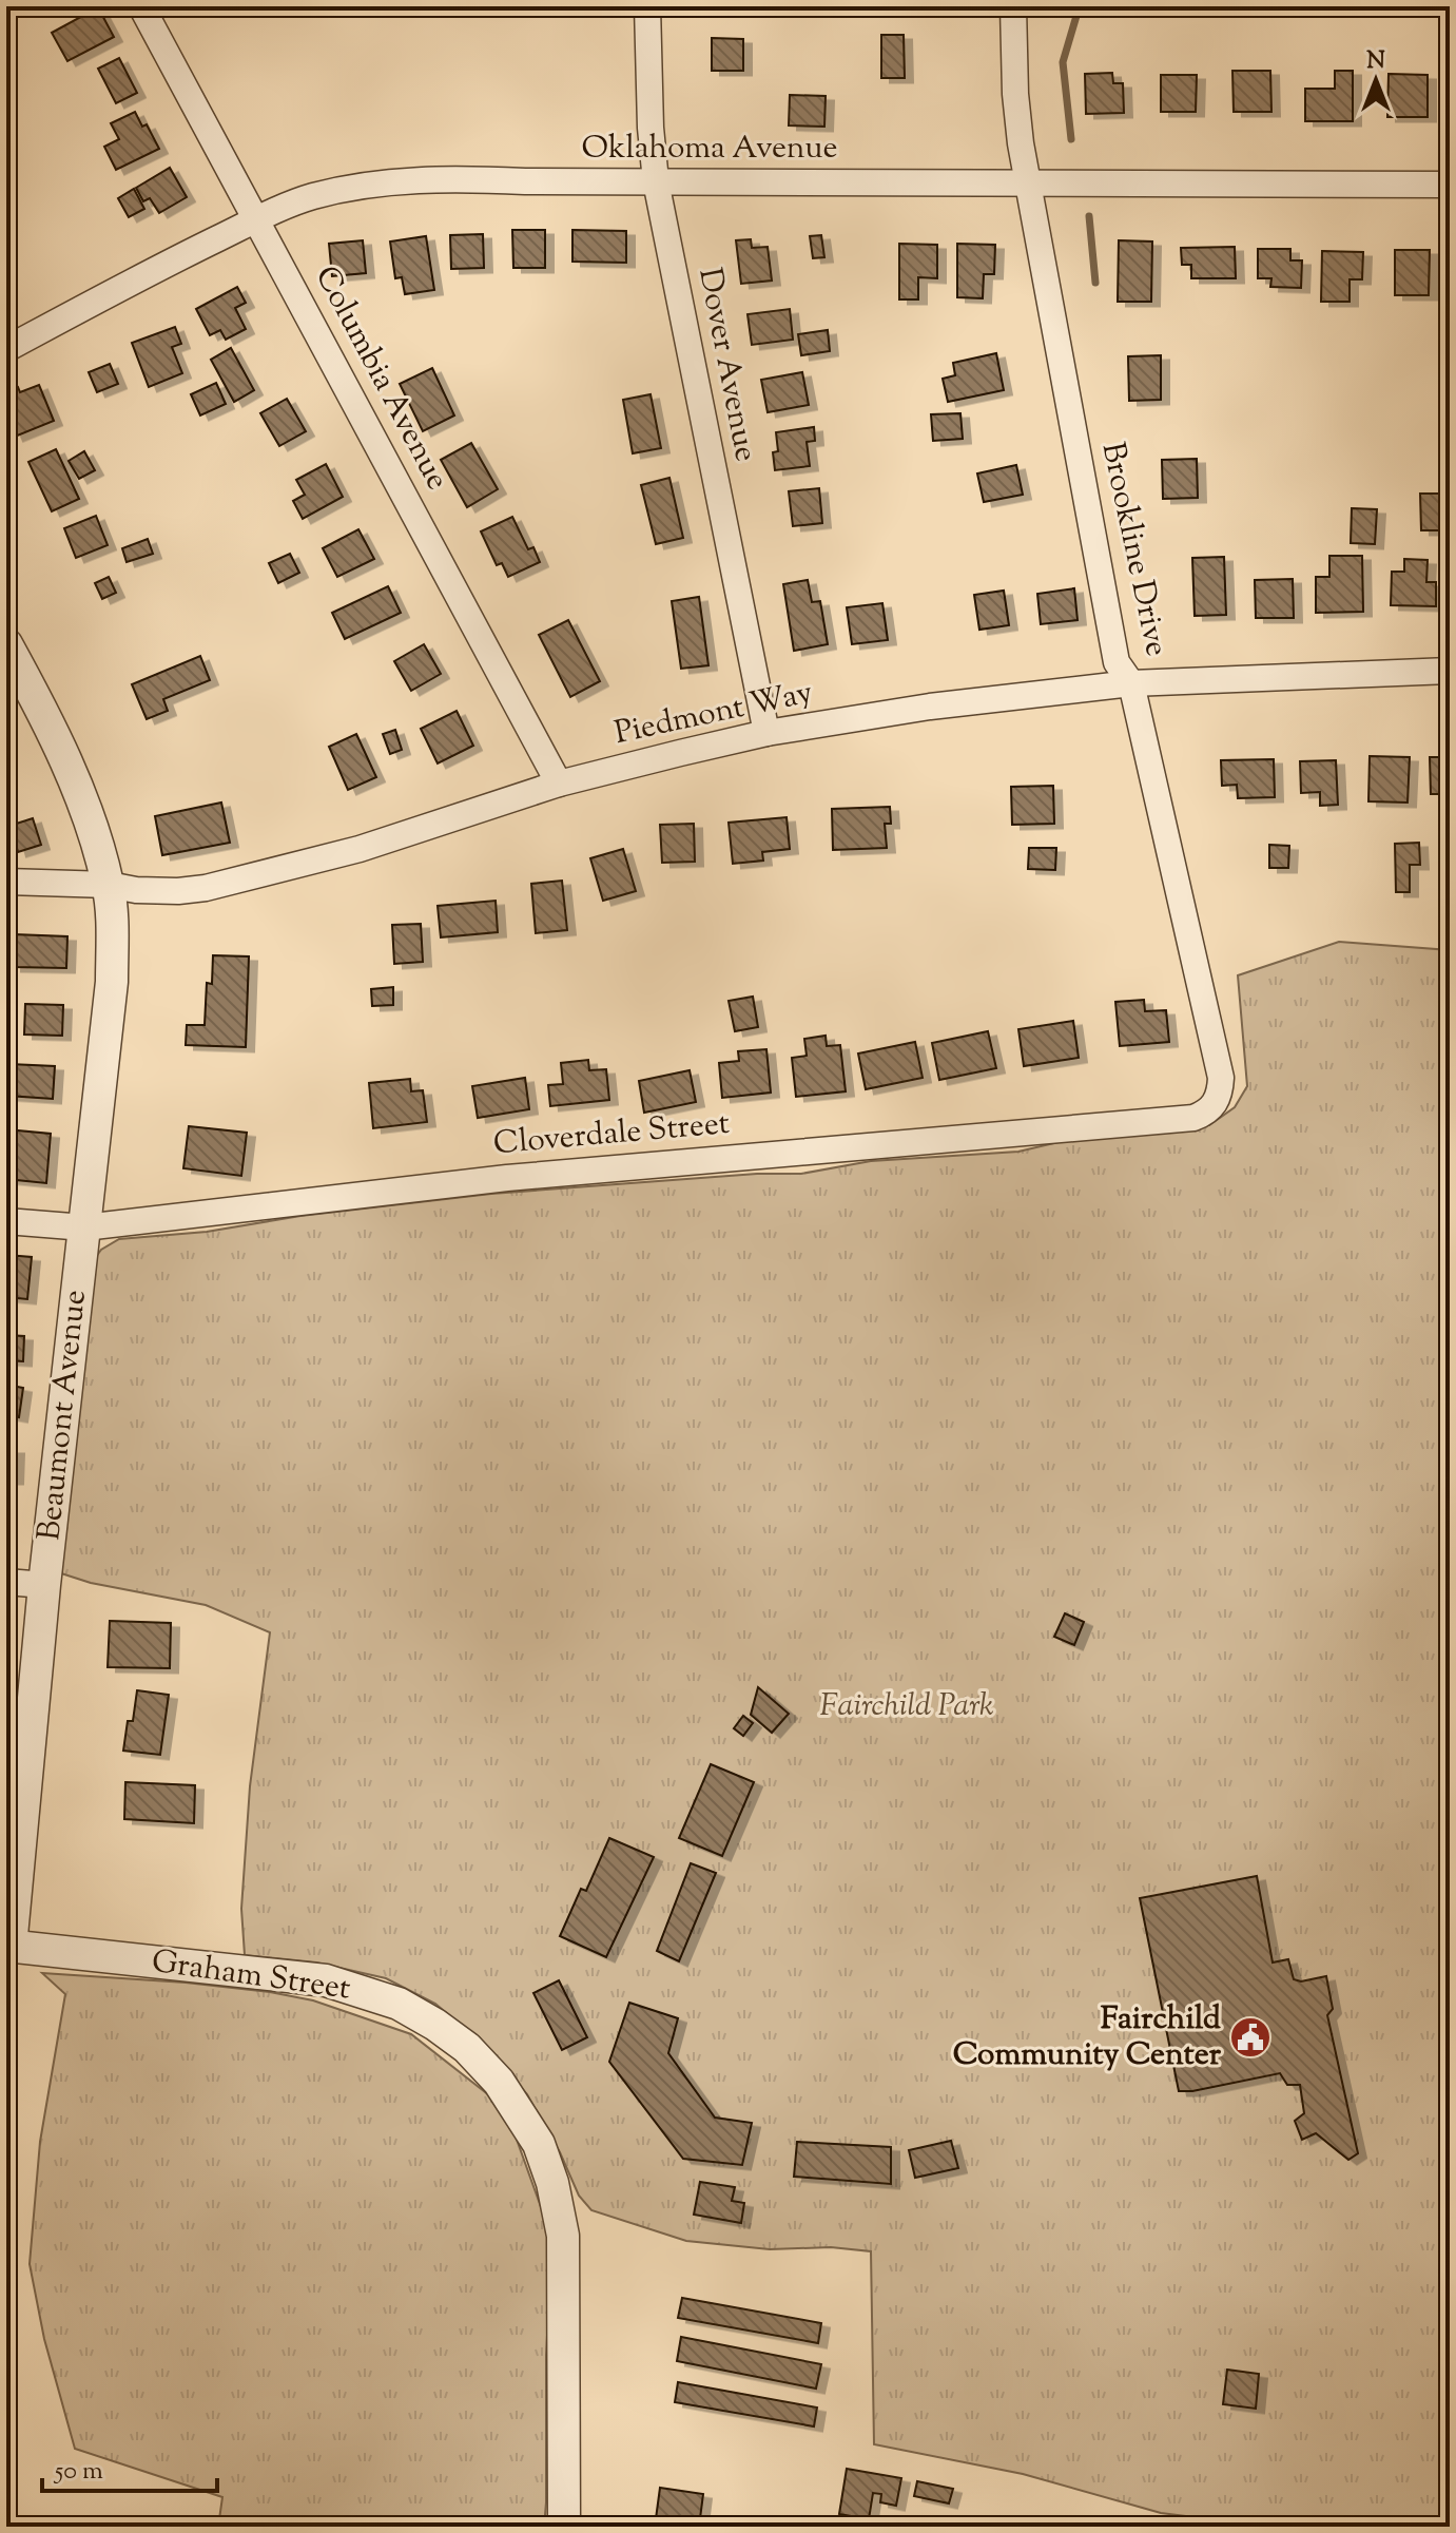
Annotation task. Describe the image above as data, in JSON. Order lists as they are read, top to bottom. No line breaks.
{"streets":{"street":["Oklahoma Avenue","Dover Avenue","Columbia Avenue","Brookline Drive","Piedmont Way","Cloverdale Street","Beaumont Avenue","Graham Street"]},"crossings":[["Oklahoma Avenue","Dover Avenue"],["Oklahoma Avenue","Columbia Avenue"],["Oklahoma Avenue","Brookline Drive"],["Dover Avenue","Piedmont Way"],["Columbia Avenue","Piedmont Way"],["Brookline Drive","Piedmont Way"],["Brookline Drive","Cloverdale Street"],["Piedmont Way","Beaumont Avenue"],["Cloverdale Street","Beaumont Avenue"],["Beaumont Avenue","Graham Street"]],"parks":["Fairchild Park"],"places":{"public building":["Fairchild Community Center"]},"scale_bar":"50 m","north":"top"}
